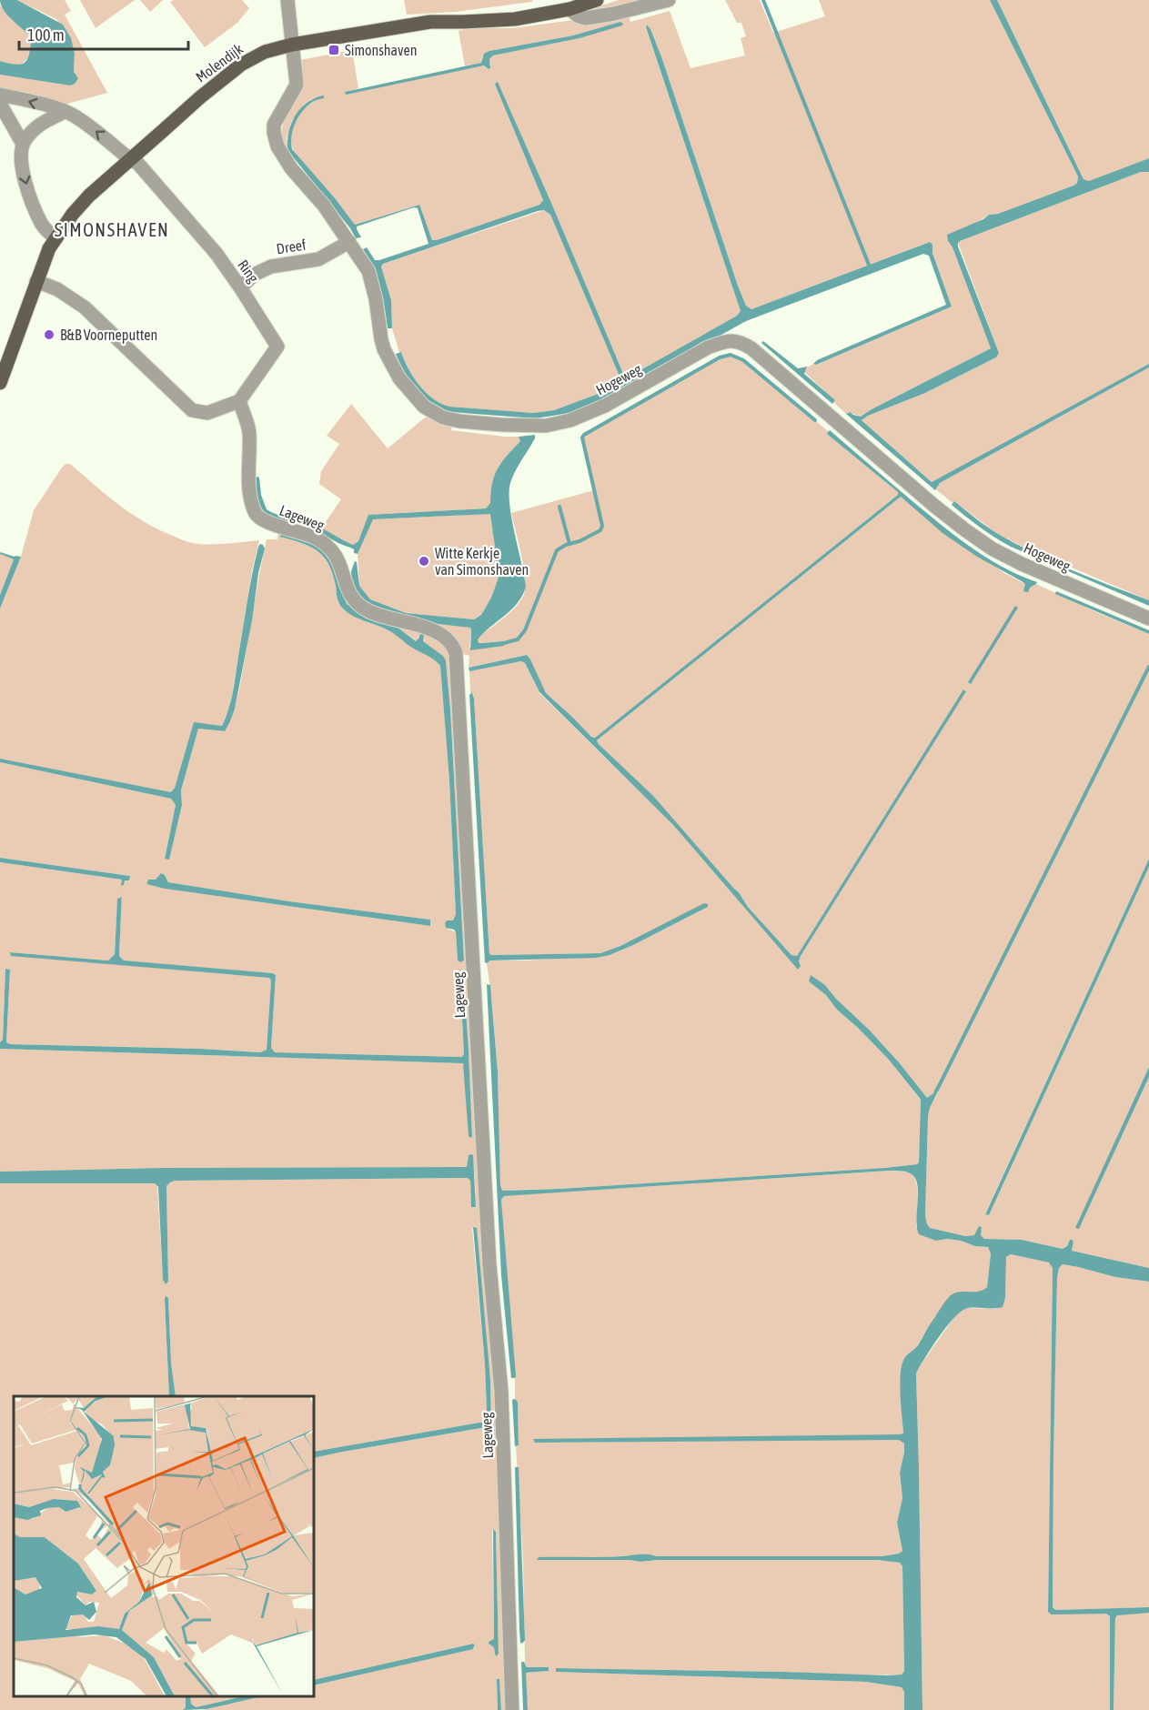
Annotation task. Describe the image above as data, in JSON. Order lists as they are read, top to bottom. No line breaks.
{"streets":{"main road":["Molendijk"],"street":["Dreef","Ring","Hogeweg","Lageweg"]},"crossings":[["Molendijk","Ring"],["Molendijk","Hogeweg"],["Dreef","Ring"],["Dreef","Hogeweg"],["Ring","Lageweg"]],"districts":["SIMONSHAVEN"],"places":{"transit":["Simonshaven"],"other":["B&B Voorneputten","Witte Kerkje van Simonshaven"]},"scale_bar":"100 m"}
